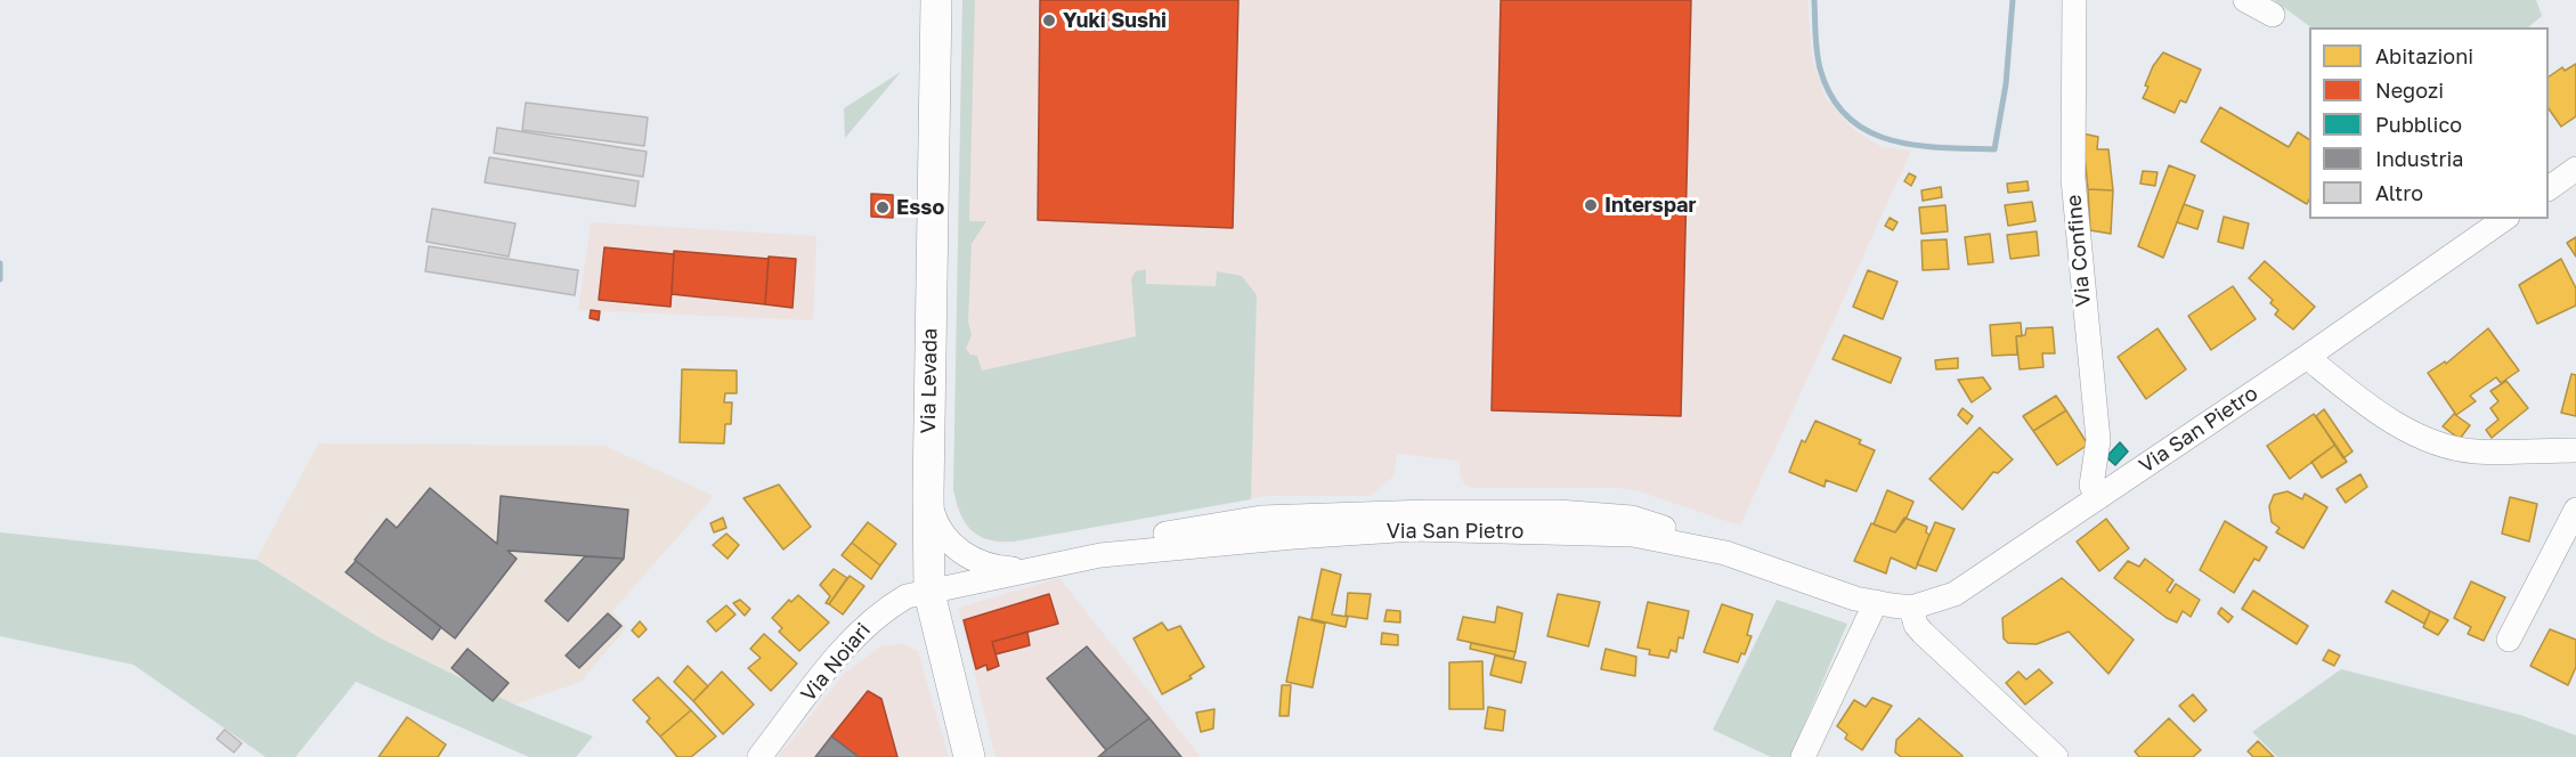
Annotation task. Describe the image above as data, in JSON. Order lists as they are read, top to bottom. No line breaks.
{"streets":{"main road":["Via Levada"],"street":["Via Confine","Via San Pietro","Via Noiari"]},"crossings":[["Via Confine","Via San Pietro"],["Via Levada","Via Noiari"]],"places":["Yuki Sushi","Interspar","Esso"],"legend":["Abitazioni","Negozi","Pubblico","Industria","Altro"]}
